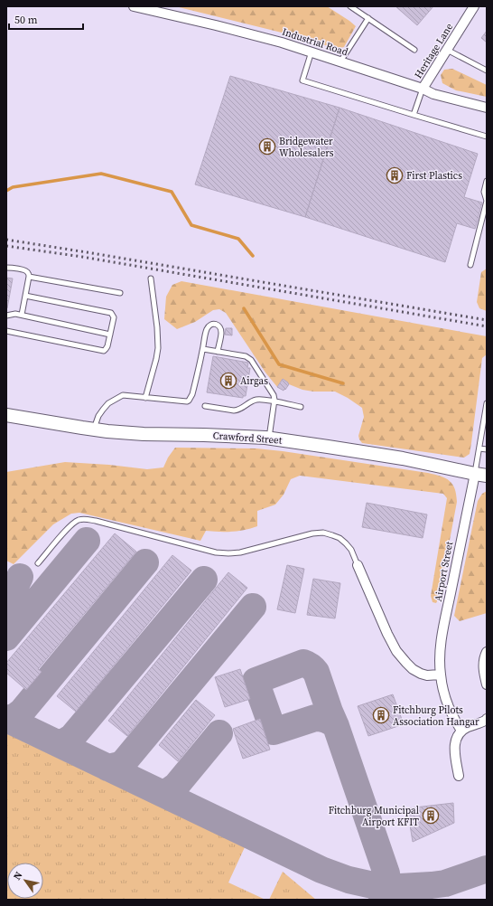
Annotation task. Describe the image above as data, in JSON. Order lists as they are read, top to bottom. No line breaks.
{"streets":{"main road":["Crawford Street"],"street":["Industrial Road","Heritage Lane","Airport Street"]},"crossings":[["Industrial Road","Heritage Lane"],["Crawford Street","Airport Street"]],"places":{"building":["Bridgewater Wholesalers","First Plastics","Airgas","Fitchburg Pilots Association Hangar","Fitchburg Municipal Airport KFIT"]},"scale_bar":"50 m","north":"top left"}
